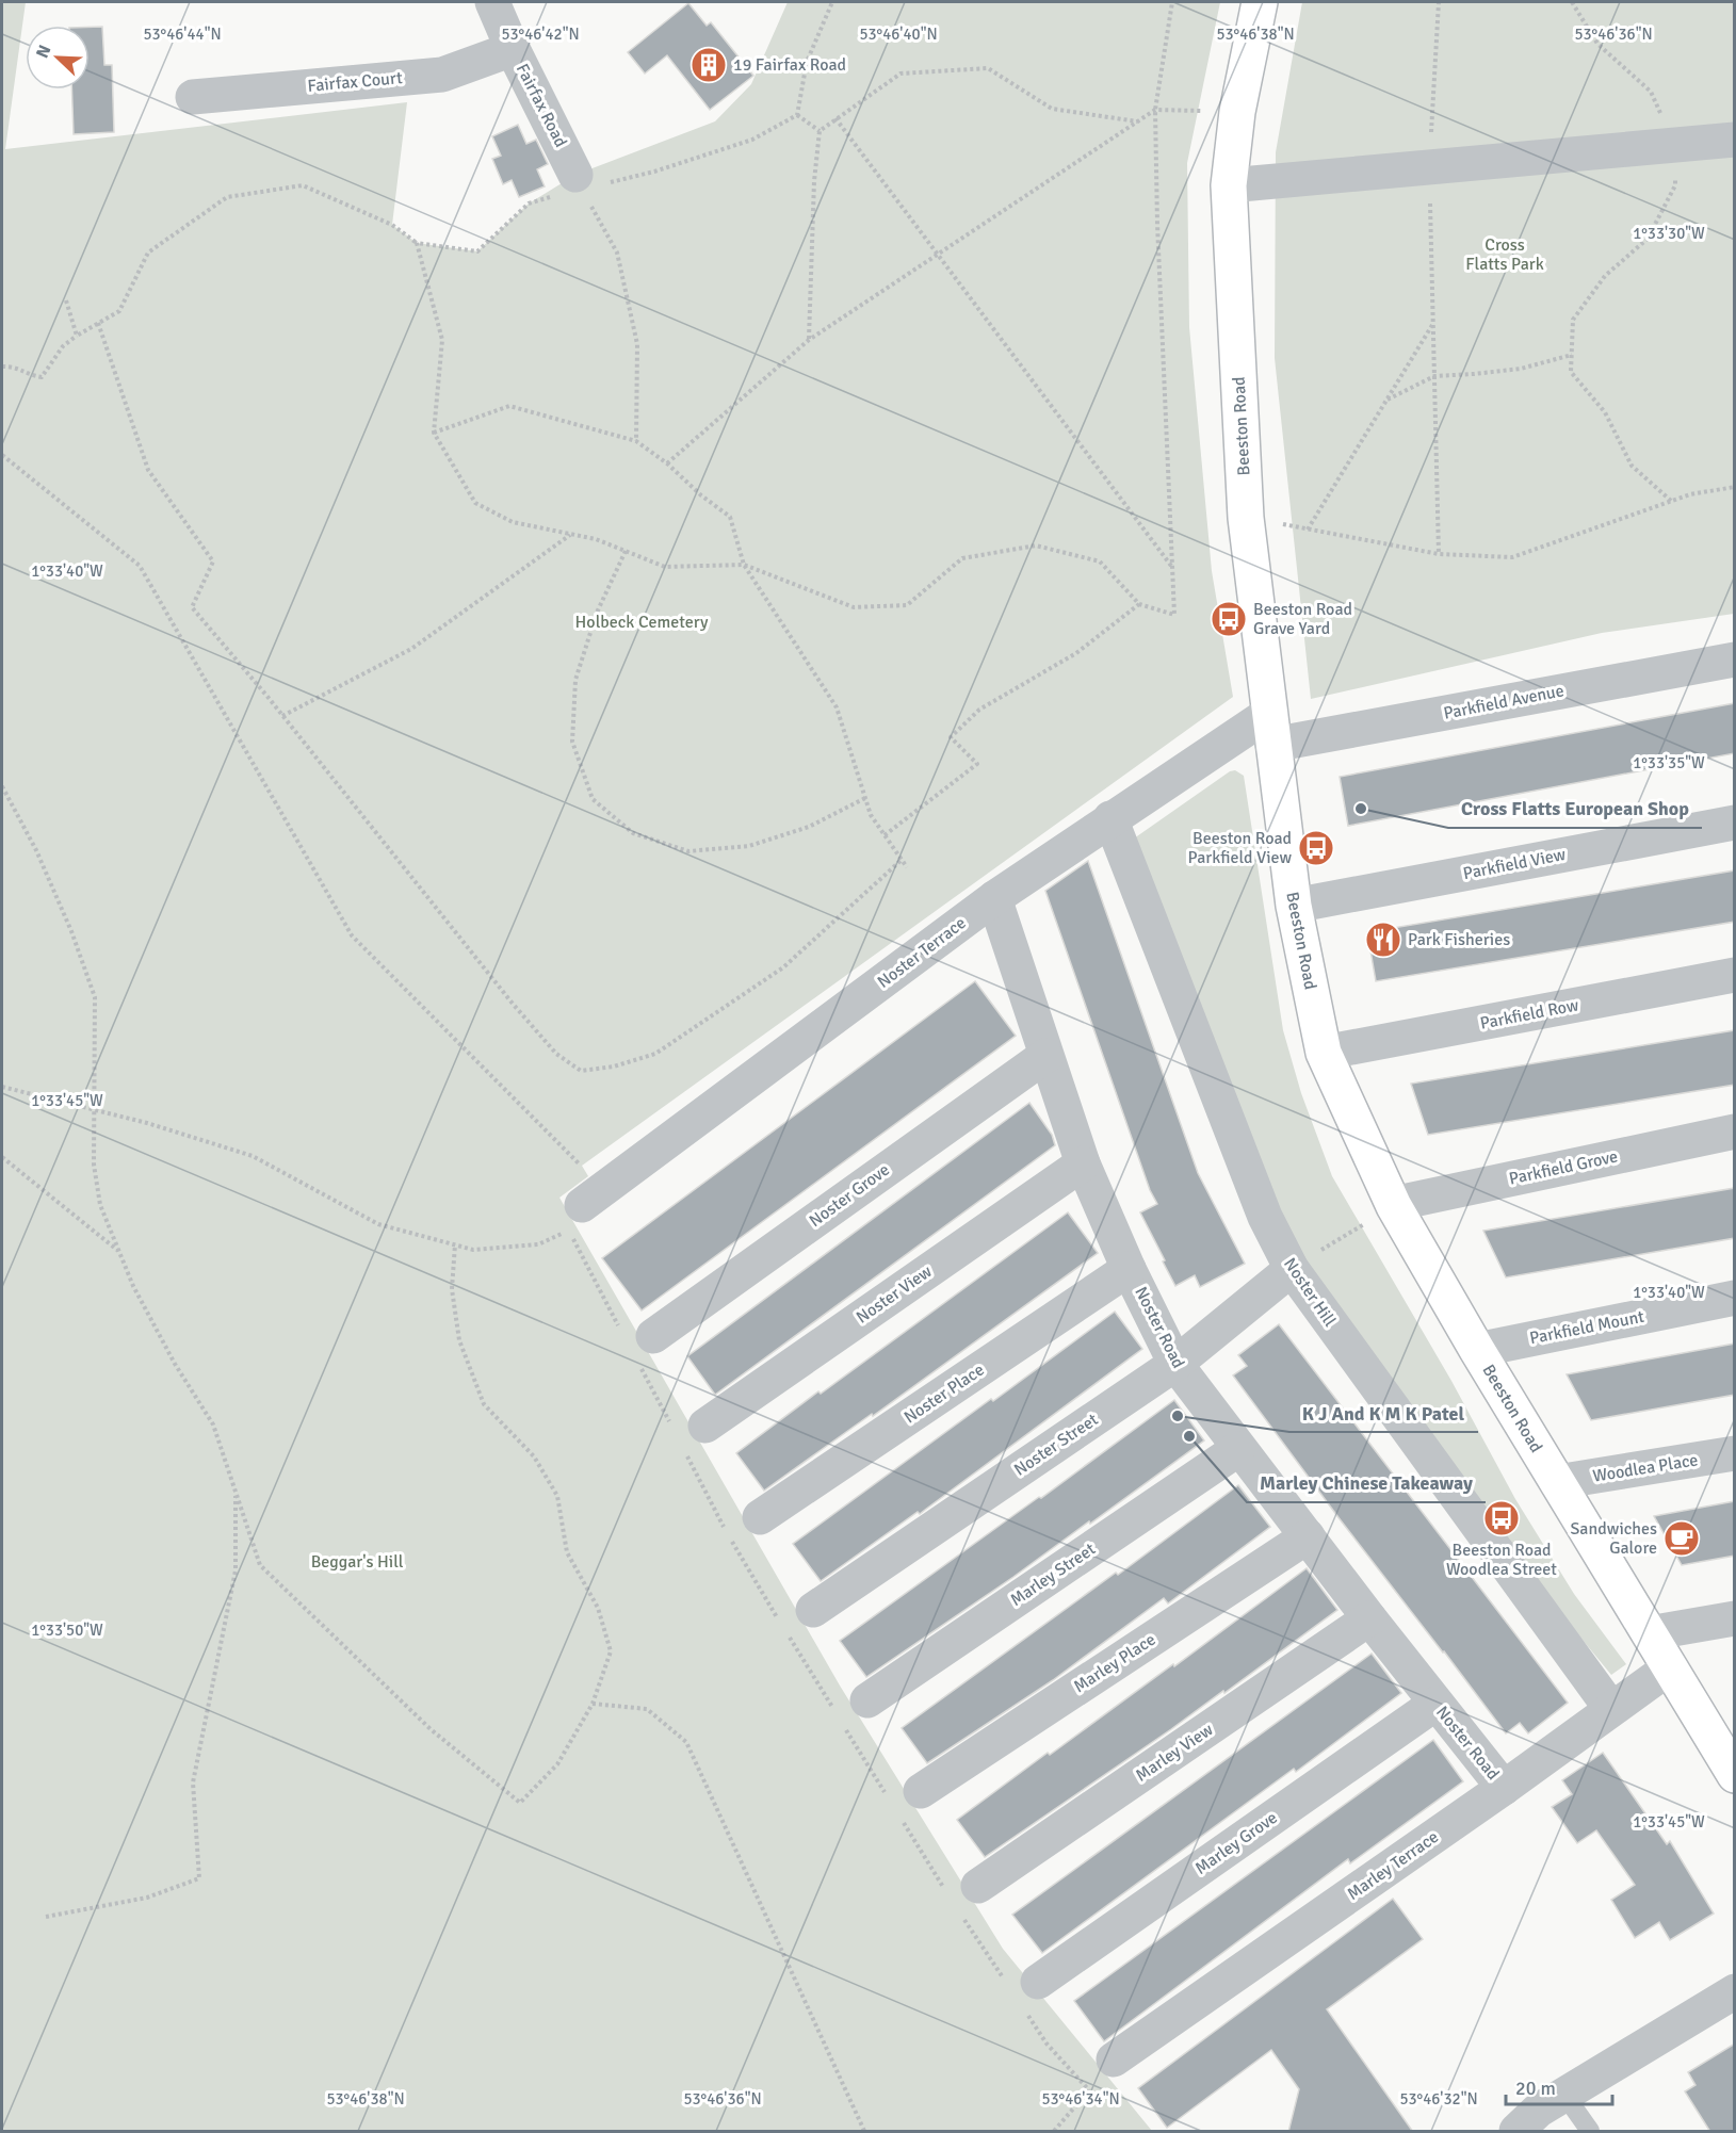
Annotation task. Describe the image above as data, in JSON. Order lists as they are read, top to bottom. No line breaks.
{"streets":{"street":["Fairfax Court","Fairfax Road","Beeston Road","Parkfield Avenue","Parkfield View","Noster Terrace","Parkfield Row","Parkfield Grove","Noster Grove","Noster Hill","Noster View","Noster Road","Parkfield Mount","Noster Place","Noster Street","Woodlea Place","Marley Street","Marley Place","Marley View","Marley Grove","Marley Terrace"]},"crossings":[["Fairfax Court","Fairfax Road"],["Beeston Road","Parkfield Avenue"],["Beeston Road","Parkfield View"],["Beeston Road","Noster Terrace"],["Beeston Road","Parkfield Row"],["Beeston Road","Parkfield Grove"],["Beeston Road","Parkfield Mount"],["Beeston Road","Woodlea Place"],["Beeston Road","Marley Terrace"],["Parkfield Avenue","Noster Terrace"],["Noster Terrace","Noster Hill"],["Noster Terrace","Noster Road"],["Noster Grove","Noster Road"],["Noster Hill","Noster Street"],["Noster Hill","Marley Terrace"],["Noster View","Noster Road"],["Noster Road","Noster Place"],["Noster Road","Noster Street"],["Noster Road","Marley Street"],["Noster Road","Marley Place"],["Noster Road","Marley View"],["Noster Road","Marley Grove"],["Noster Road","Marley Terrace"]],"parks":["Cross Flatts Park","Holbeck Cemetery","Beggar's Hill"],"places":{"building":["19 Fairfax Road"],"bus stop":["Beeston Road Grave Yard","Beeston Road Parkfield View","Beeston Road Woodlea Street"],"other":["Cross Flatts European Shop","K J And K M K Patel","Marley Chinese Takeaway"],"restaurant":["Park Fisheries"],"cafe":["Sandwiches Galore"]},"scale_bar":"20 m","north":"top left","coordinates":["53°46'42\"N","53°46'44\"N","53°46'40\"N","53°46'38\"N","53°46'36\"N","1°33'30\"W","1°33'40\"W","1°33'35\"W","1°33'45\"W","1°33'50\"W","53°46'34\"N","53°46'32\"N"]}
